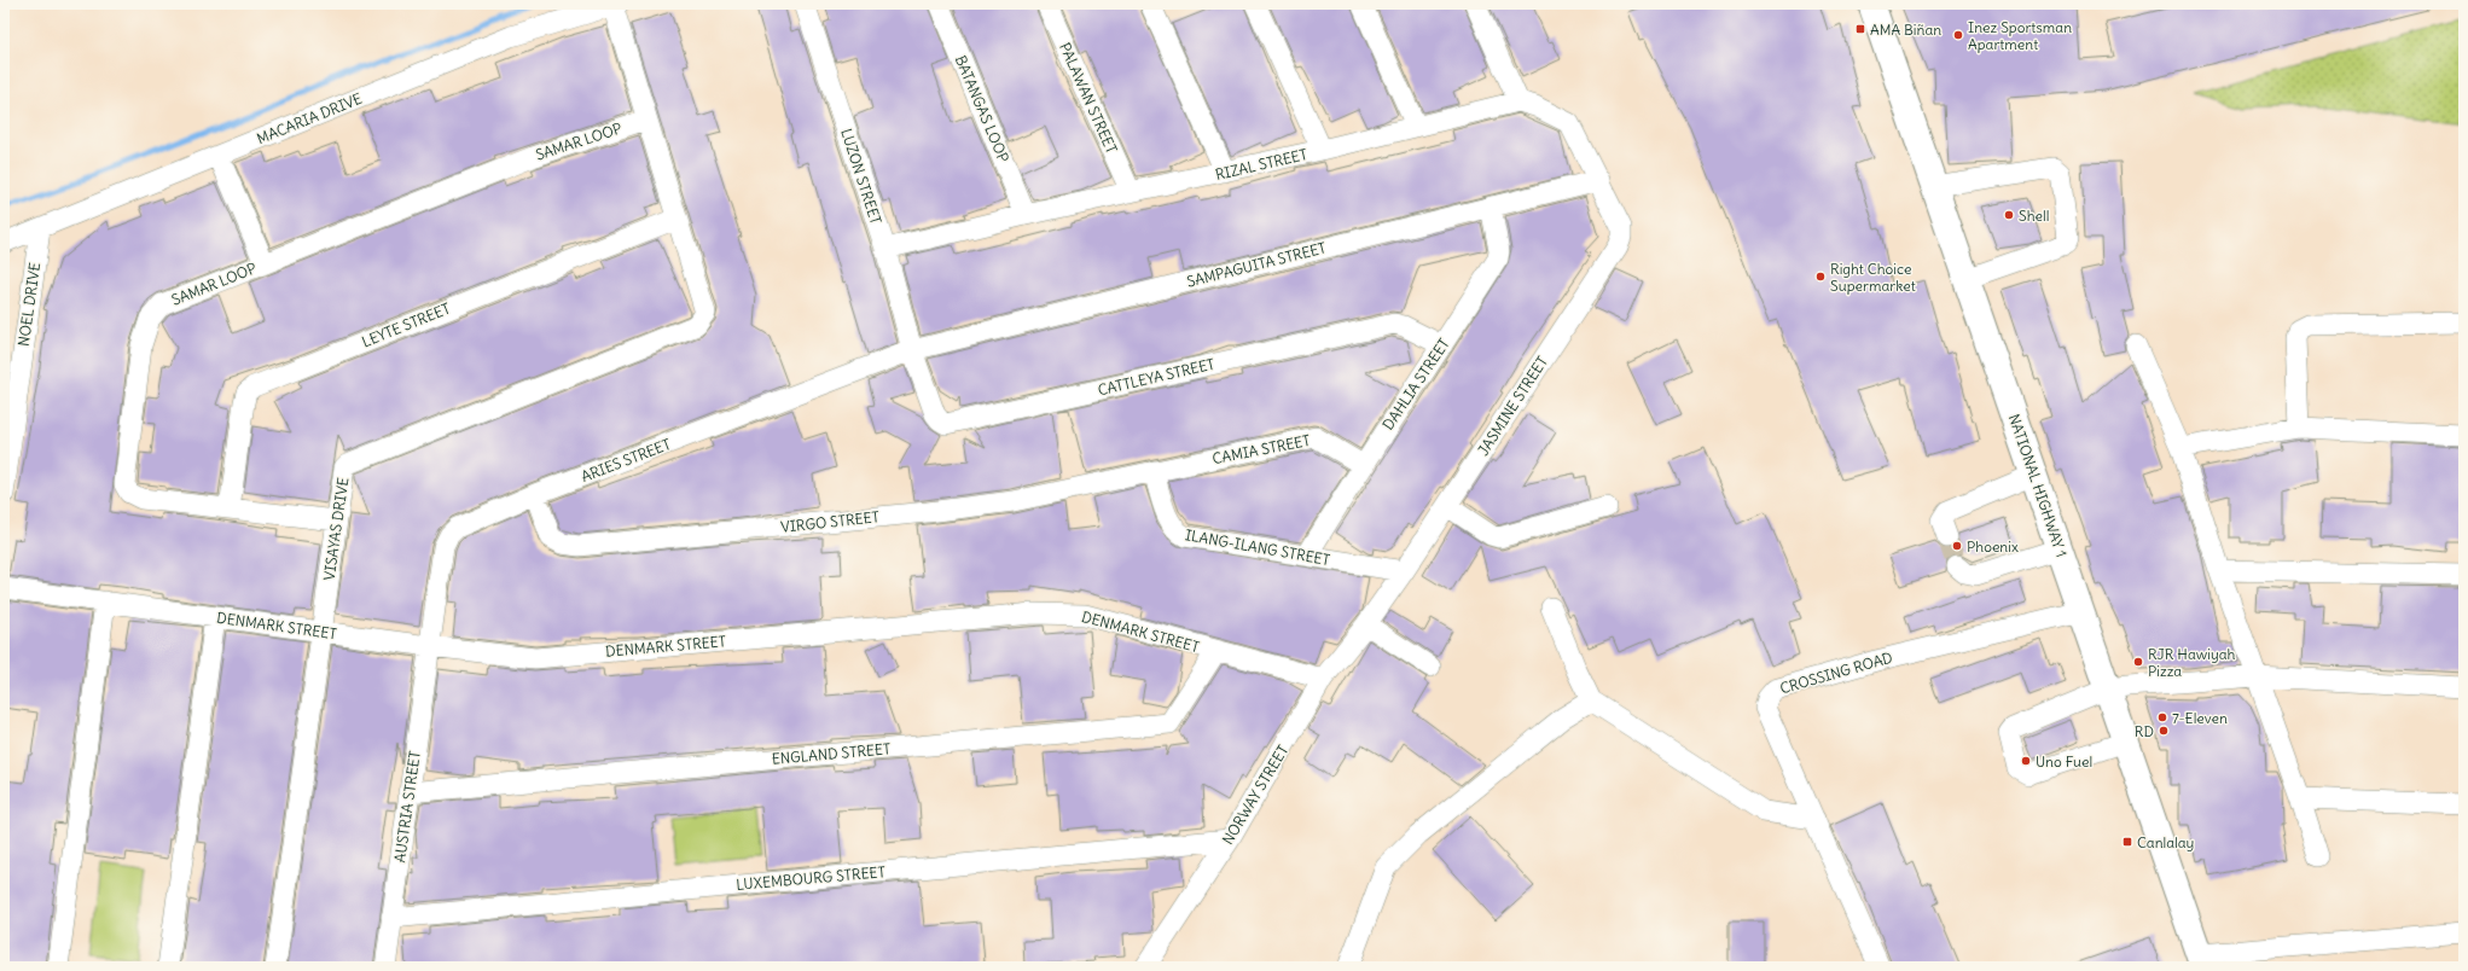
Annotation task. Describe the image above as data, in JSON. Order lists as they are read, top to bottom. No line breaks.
{"streets":{"highway":["NATIONAL HIGHWAY 1"],"street":["PALAWAN STREET","BATANGAS LOOP","MACARIA DRIVE","SAMAR LOOP","RIZAL STREET","LUZON STREET","SAMPAGUITA STREET","NOEL DRIVE","LEYTE STREET","CATTLEYA STREET","DAHLIA STREET","JASMINE STREET","CAMIA STREET","ARIES STREET","VIRGO STREET","VISAYAS DRIVE","ILANG-ILANG STREET","DENMARK STREET","CROSSING ROAD","ENGLAND STREET","NORWAY STREET","AUSTRIA STREET","LUXEMBOURG STREET"]},"crossings":[["PALAWAN STREET","RIZAL STREET"],["BATANGAS LOOP","RIZAL STREET"],["MACARIA DRIVE","NOEL DRIVE"],["SAMAR LOOP","LEYTE STREET"],["SAMAR LOOP","VISAYAS DRIVE"],["RIZAL STREET","LUZON STREET"],["LUZON STREET","SAMPAGUITA STREET"],["LUZON STREET","CATTLEYA STREET"],["LUZON STREET","ARIES STREET"],["SAMPAGUITA STREET","CATTLEYA STREET"],["SAMPAGUITA STREET","DAHLIA STREET"],["SAMPAGUITA STREET","JASMINE STREET"],["SAMPAGUITA STREET","ARIES STREET"],["LEYTE STREET","VISAYAS DRIVE"],["CATTLEYA STREET","DAHLIA STREET"],["CATTLEYA STREET","ARIES STREET"],["DAHLIA STREET","CAMIA STREET"],["DAHLIA STREET","ILANG-ILANG STREET"],["JASMINE STREET","ILANG-ILANG STREET"],["JASMINE STREET","NORWAY STREET"],["CAMIA STREET","VIRGO STREET"],["CAMIA STREET","ILANG-ILANG STREET"],["ARIES STREET","VIRGO STREET"],["ARIES STREET","DENMARK STREET"],["ARIES STREET","AUSTRIA STREET"],["NATIONAL HIGHWAY 1","CROSSING ROAD"],["VIRGO STREET","ILANG-ILANG STREET"],["VISAYAS DRIVE","DENMARK STREET"],["DENMARK STREET","ENGLAND STREET"],["DENMARK STREET","NORWAY STREET"],["DENMARK STREET","AUSTRIA STREET"],["ENGLAND STREET","AUSTRIA STREET"],["NORWAY STREET","LUXEMBOURG STREET"],["AUSTRIA STREET","LUXEMBOURG STREET"]],"places":{"transit":["AMA Biñan","Canlalay"],"other":["Inez Sportsman Apartment","Shell","Right Choice Supermarket","Phoenix","RJR Hawiyah Pizza","7-Eleven","RD","Uno Fuel"]}}
